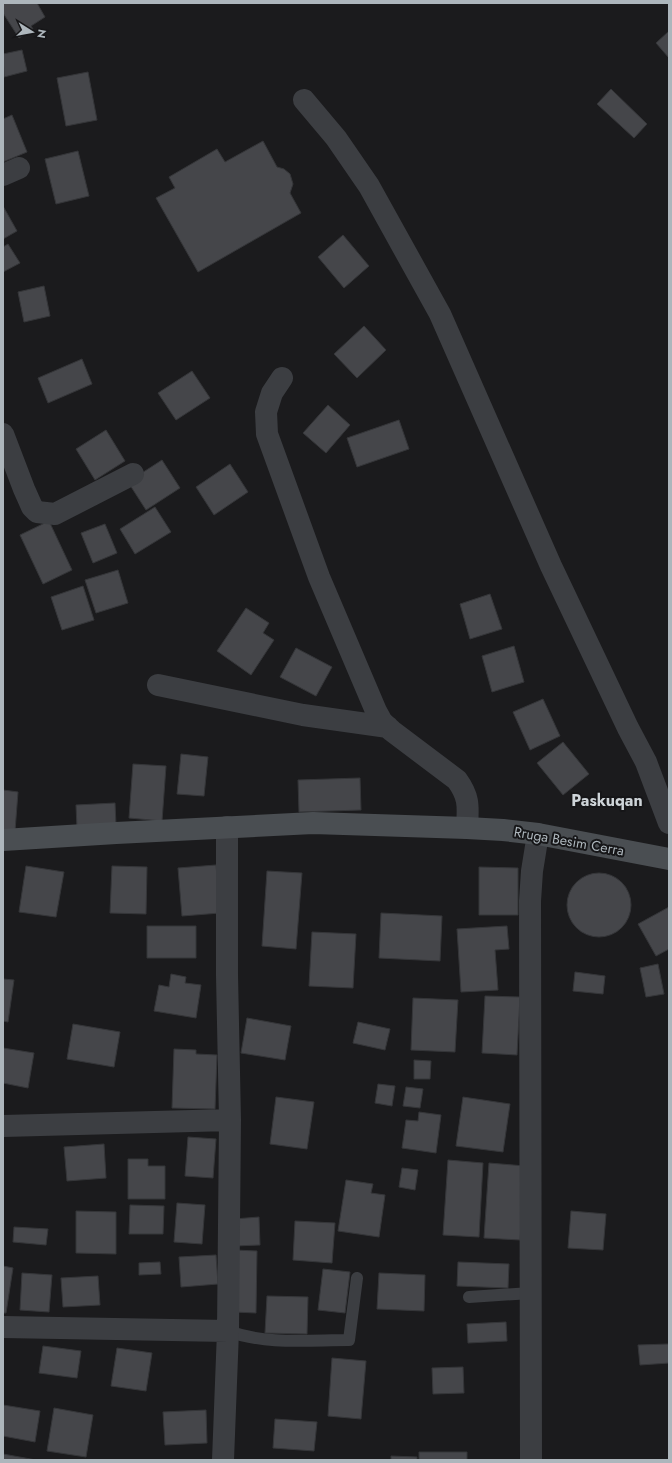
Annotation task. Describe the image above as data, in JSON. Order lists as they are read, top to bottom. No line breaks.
{"streets":{"street":["Rruga Besim Cerra"]},"districts":["Paskuqan"],"north":"right"}
